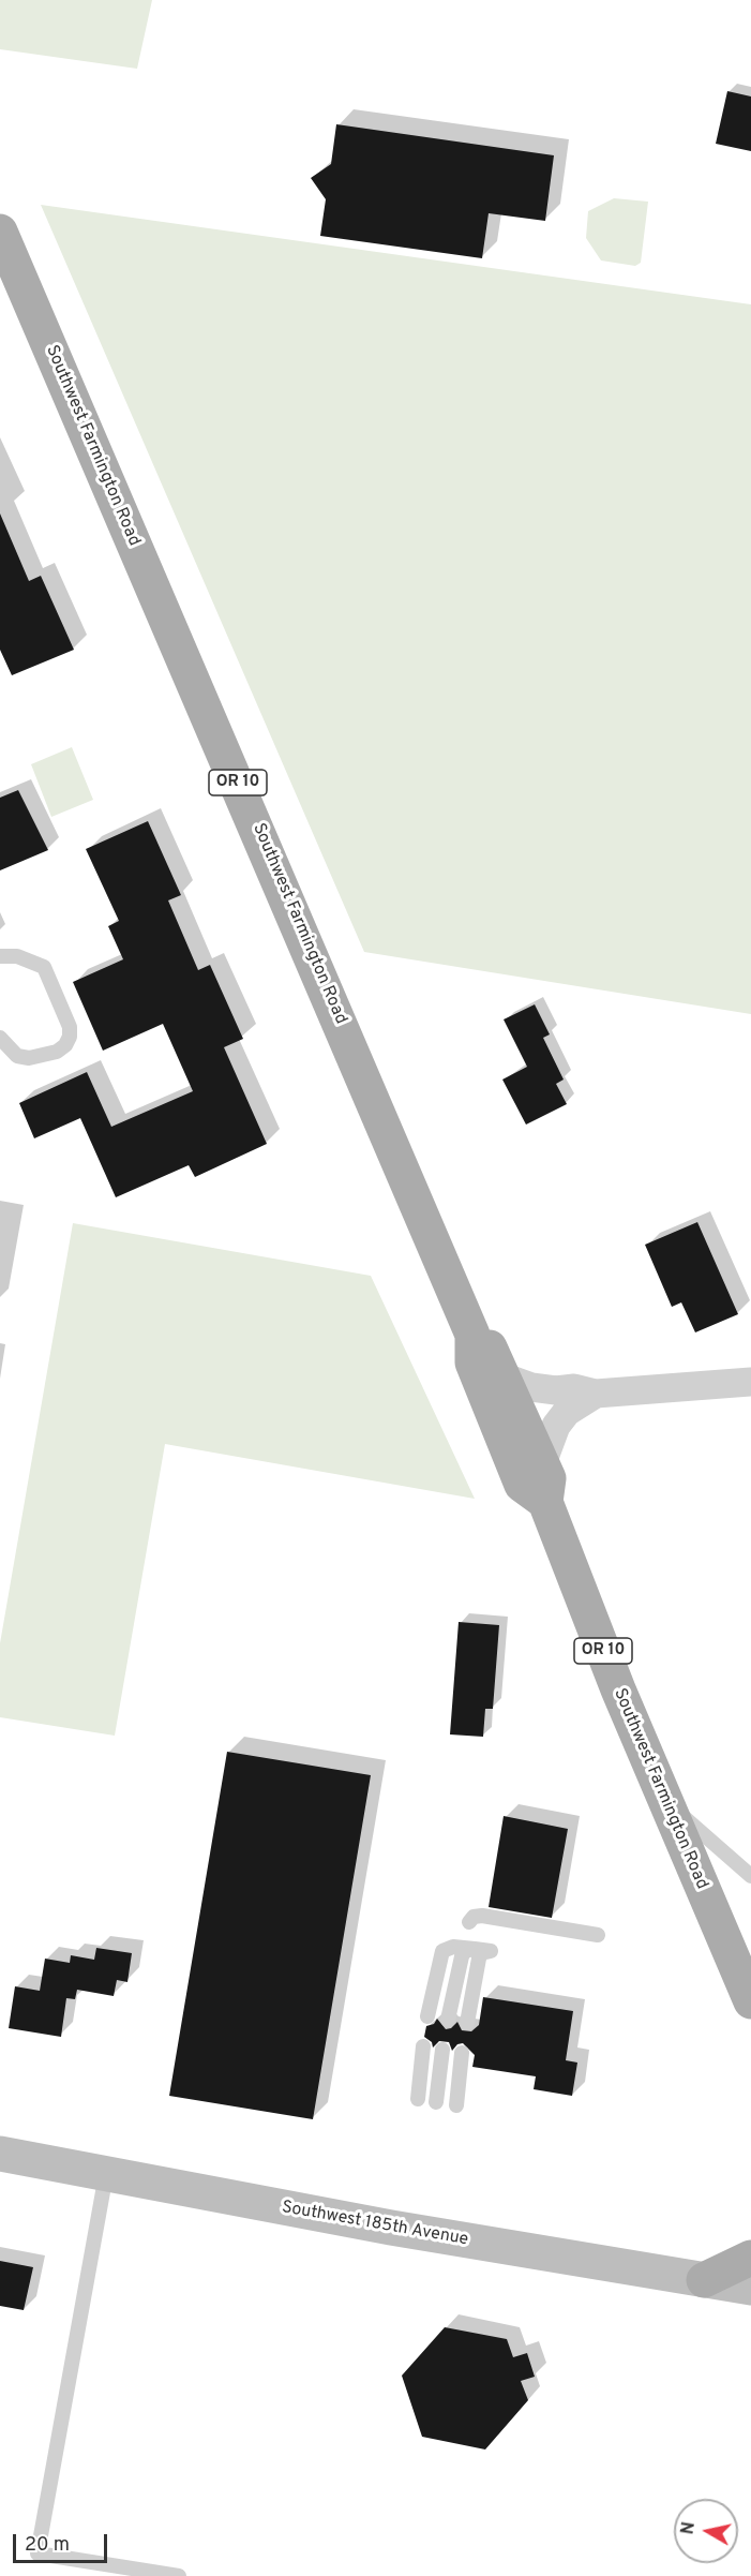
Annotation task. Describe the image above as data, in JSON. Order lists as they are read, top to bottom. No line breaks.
{"streets":{"main road":["Southwest Farmington Road","OR 10","Southwest 185th Avenue"]},"scale_bar":"20 m","north":"left"}
